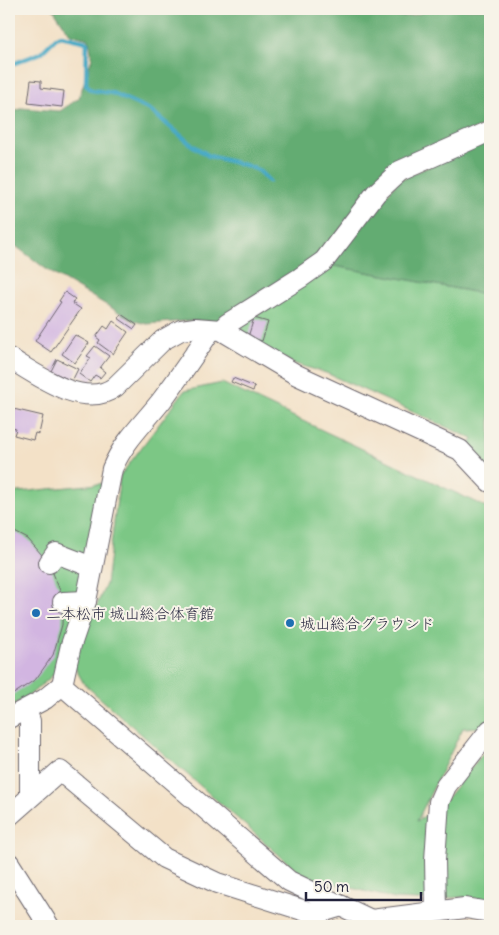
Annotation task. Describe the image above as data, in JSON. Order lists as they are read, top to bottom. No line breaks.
{"places":["二本松市 城山総合体育館","城山総合グラウンド"],"scale_bar":"50 m"}
